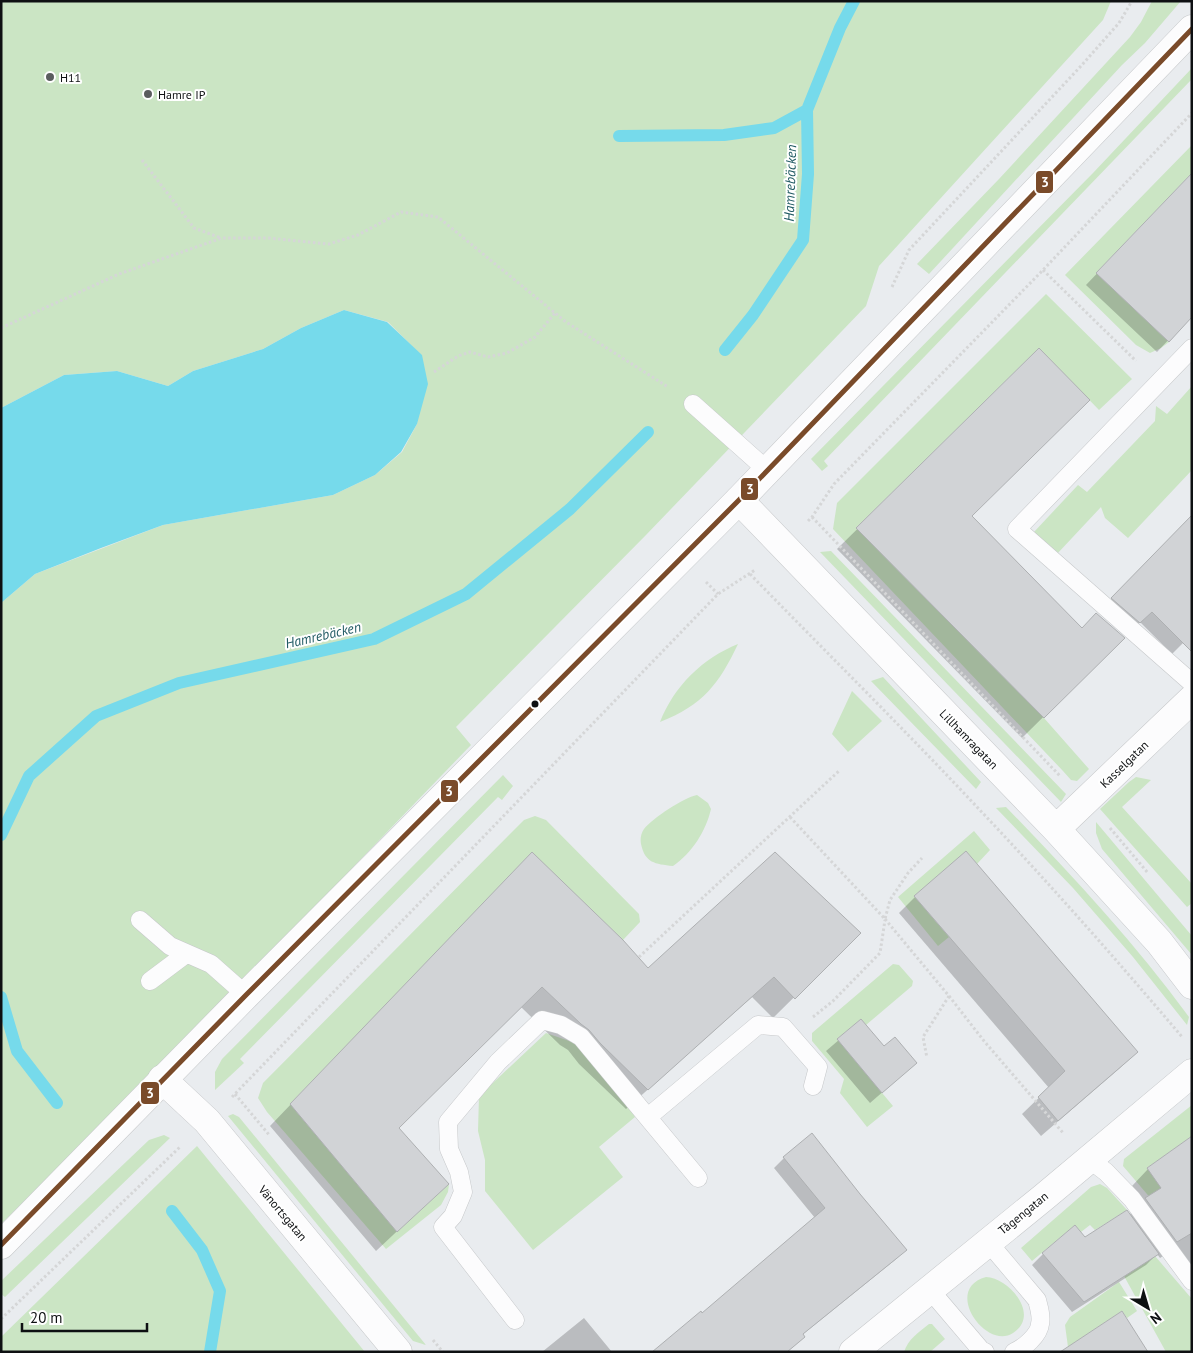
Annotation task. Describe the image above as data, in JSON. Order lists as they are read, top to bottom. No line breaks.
{"streets":{"street":["Lillhamragatan","Kasselgatan","Vänortsgatan","Tågengatan"]},"crossings":[["Lillhamragatan","Kasselgatan"]],"water":["Hamrebäcken"],"places":["H11","Hamre IP"],"lines":["transit line 3"],"scale_bar":"20 m","north":"bottom right"}
